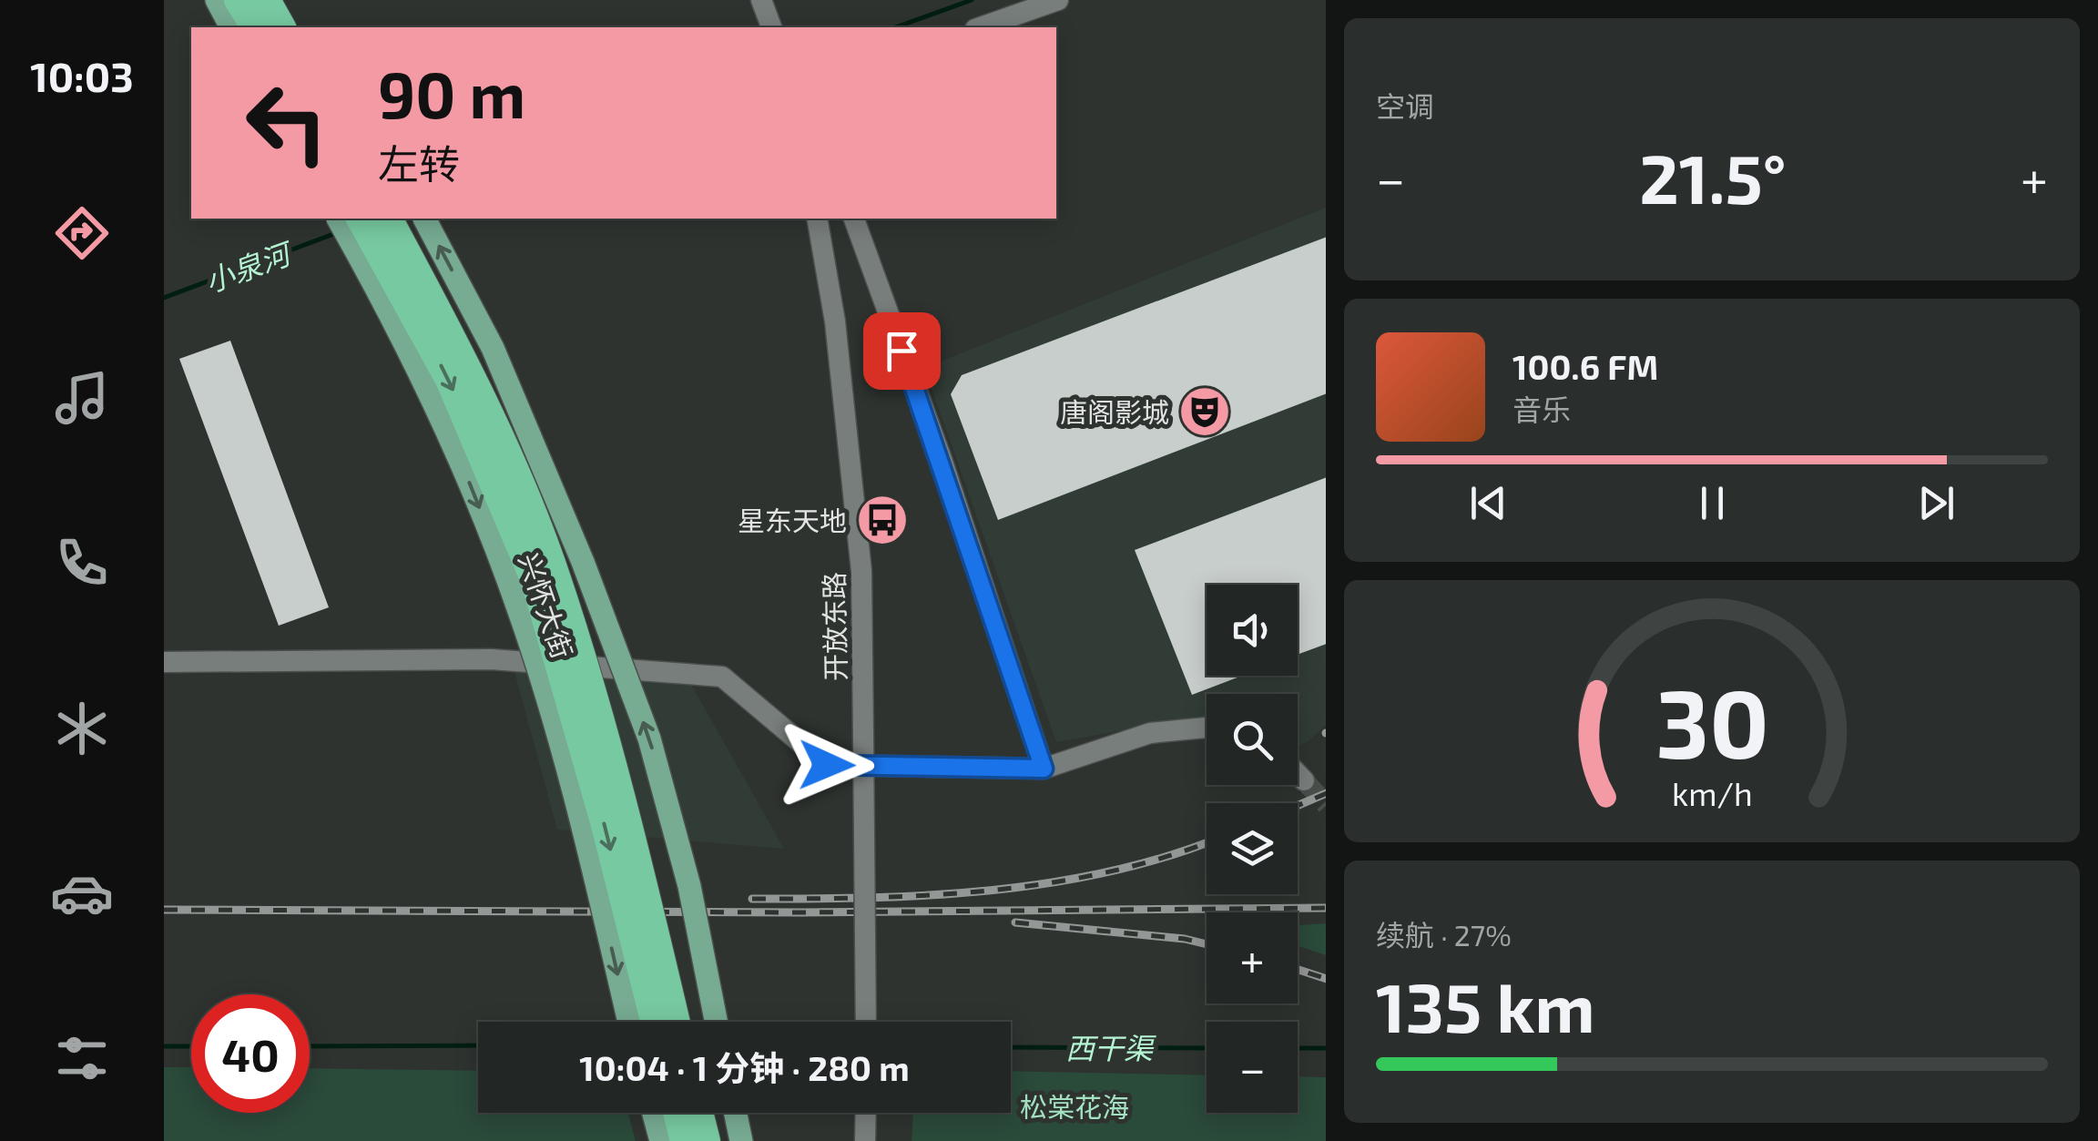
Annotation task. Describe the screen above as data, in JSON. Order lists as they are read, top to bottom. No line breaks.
{"streets":{"main road":["兴怀大街"],"street":["开放东路"]},"water":["小泉河","西干渠"],"parks":["松棠花海"],"places":{"theatre":["唐阁影城"],"bus stop":["星东天地"]},"page":{"tabs":"10:03","tile":["空调",["续航 · 27%","135 km"]],"turn":["90 m","左转"],"heat":["−","21.5°","+"],"song":["100.6 FM","音乐"],"map_buttons":["+","−"],"limit":"40","trip":"10:04 · 1 分钟 · 280 m","gauge":["30","km/h"]}}
